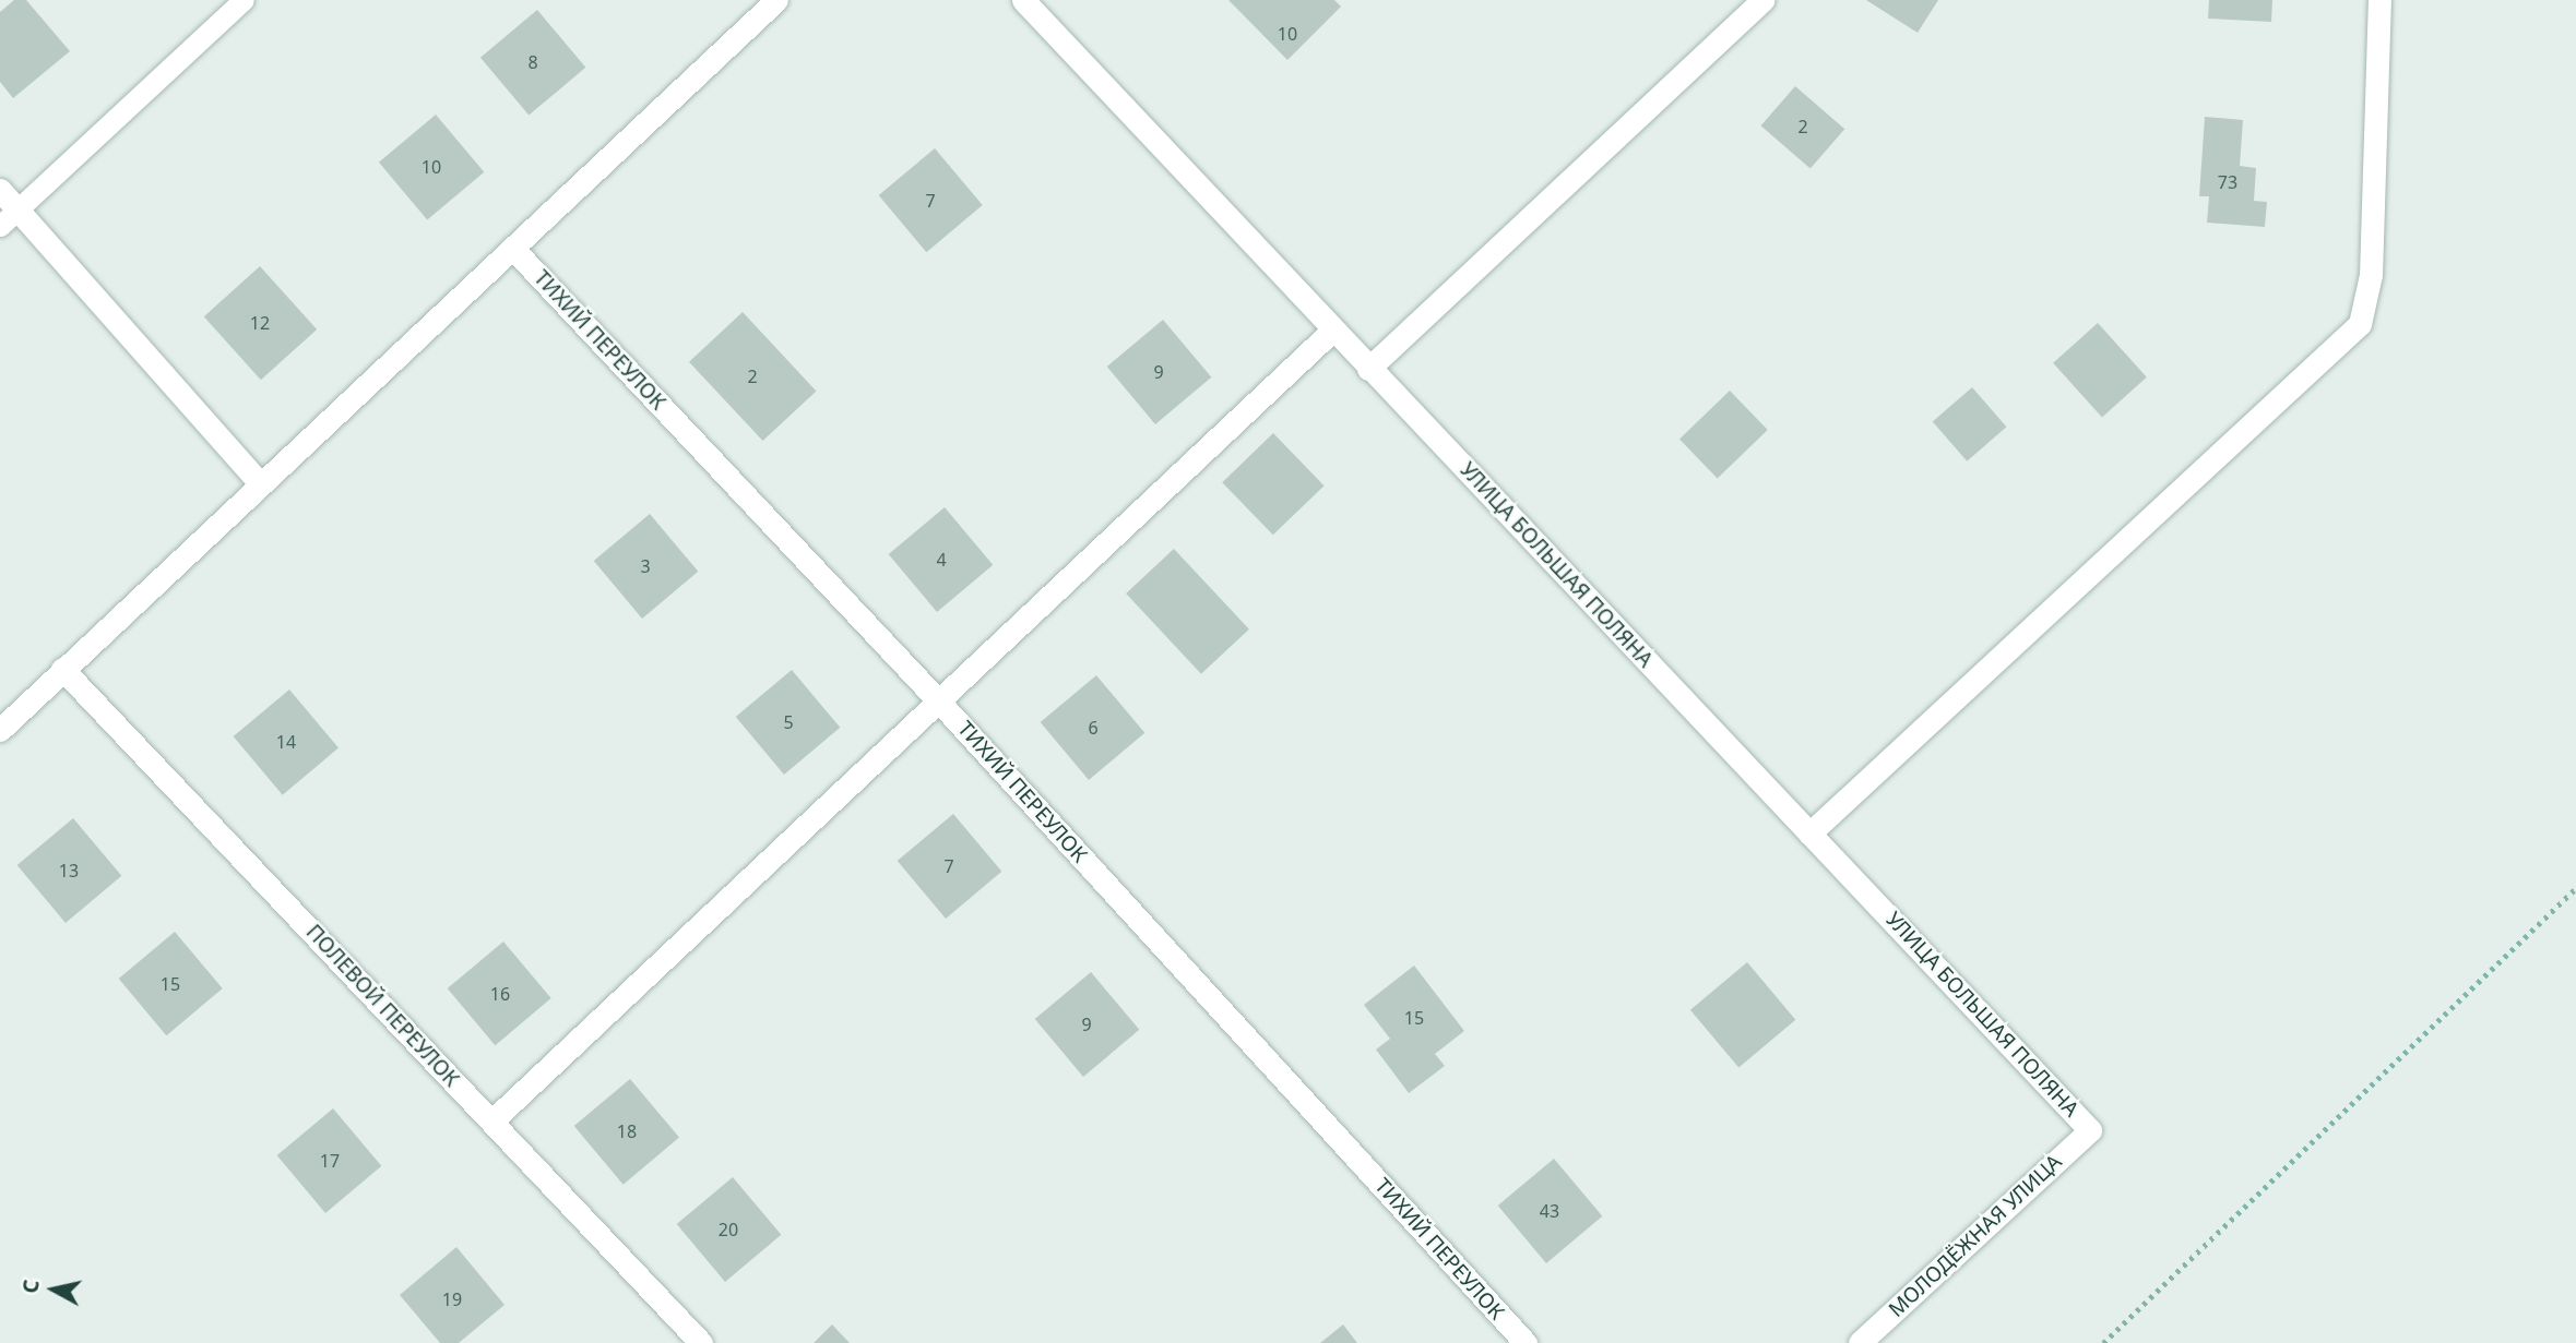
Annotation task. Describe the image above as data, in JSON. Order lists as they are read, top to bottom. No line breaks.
{"streets":{"street":["ТИХИЙ ПЕРЕУЛОК","УЛИЦА БОЛЬШАЯ ПОЛЯНА","ПОЛЕВОЙ ПЕРЕУЛОК","МОЛОДЁЖНАЯ УЛИЦА"]},"crossings":[["УЛИЦА БОЛЬШАЯ ПОЛЯНА","МОЛОДЁЖНАЯ УЛИЦА"]],"house_numbers":["10","8","2","10","73","7","12","9","2","4","3","5","6","14","7","13","15","16","15","9","18","17","43","20","19"],"north":"left"}
